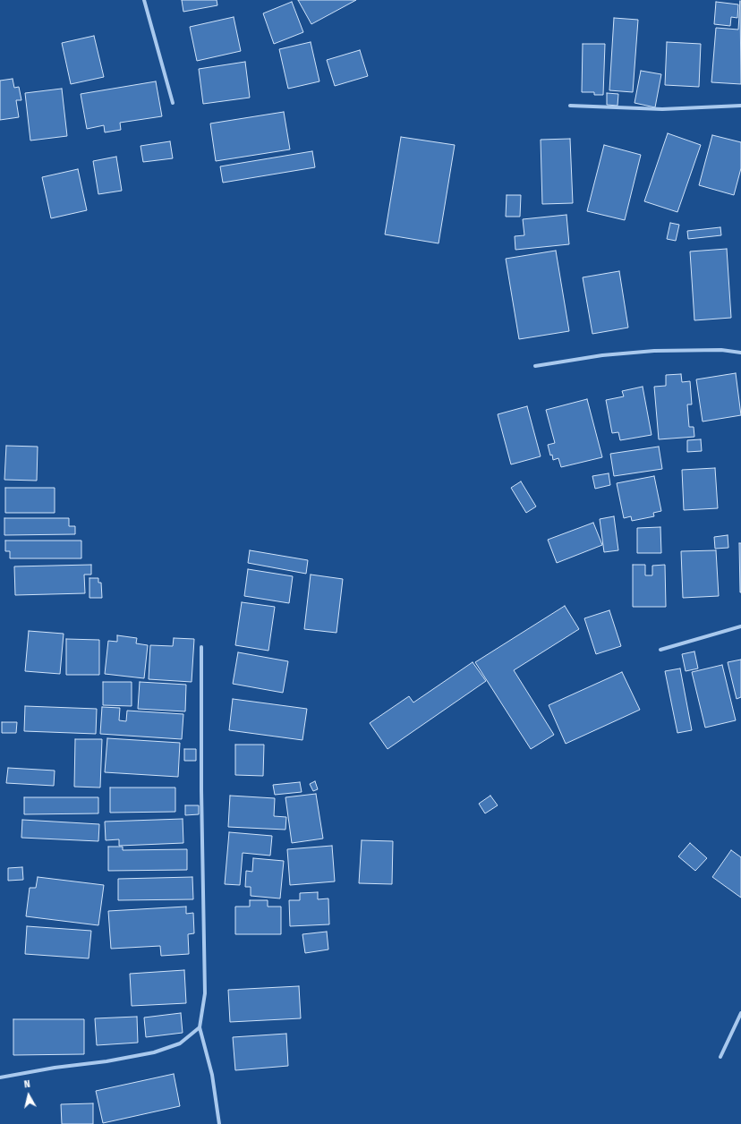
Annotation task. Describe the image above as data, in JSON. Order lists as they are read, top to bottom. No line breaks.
{"north":"top"}
